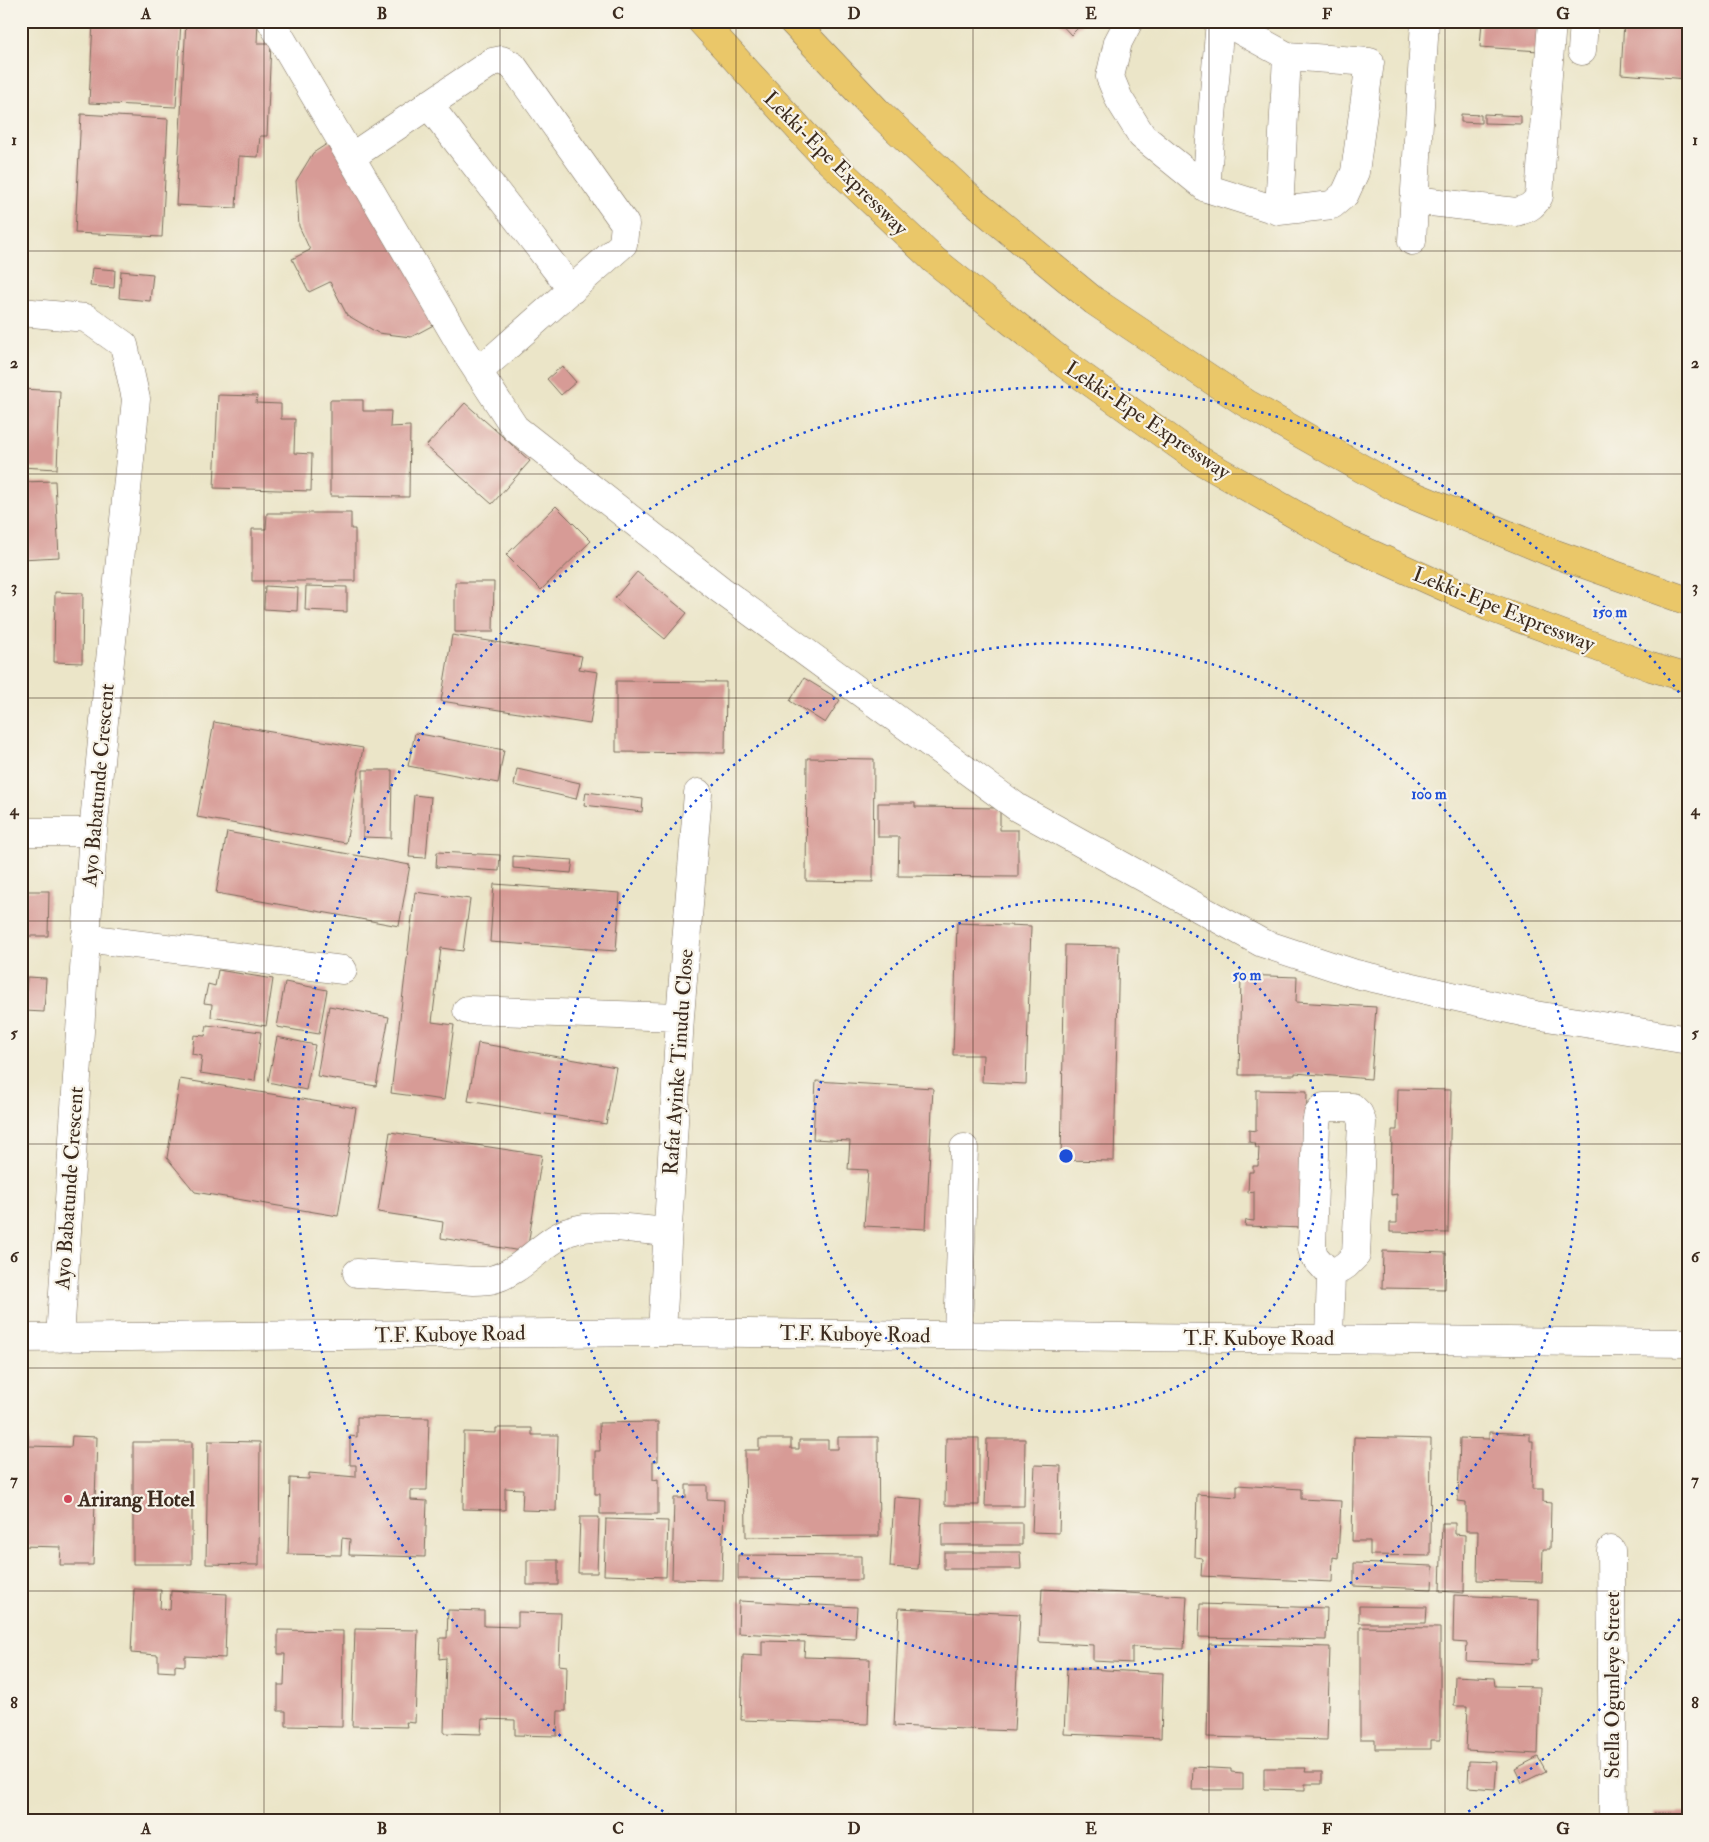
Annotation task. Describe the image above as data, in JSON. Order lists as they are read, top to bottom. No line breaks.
{"streets":{"highway":["Lekki-Epe Expressway"],"street":["Ayo Babatunde Crescent","Rafat Ayinke Tinudu Close","T.F. Kuboye Road","Stella Ogunleye Street"]},"crossings":[["Ayo Babatunde Crescent","T.F. Kuboye Road"],["Rafat Ayinke Tinudu Close","T.F. Kuboye Road"]],"places":["Arirang Hotel"],"grid":{"columns":["A","B","C","D","E","F","G"],"rows":["1","2","3","4","5","6","7","8"]},"rings":["150 m","100 m","50 m"]}
